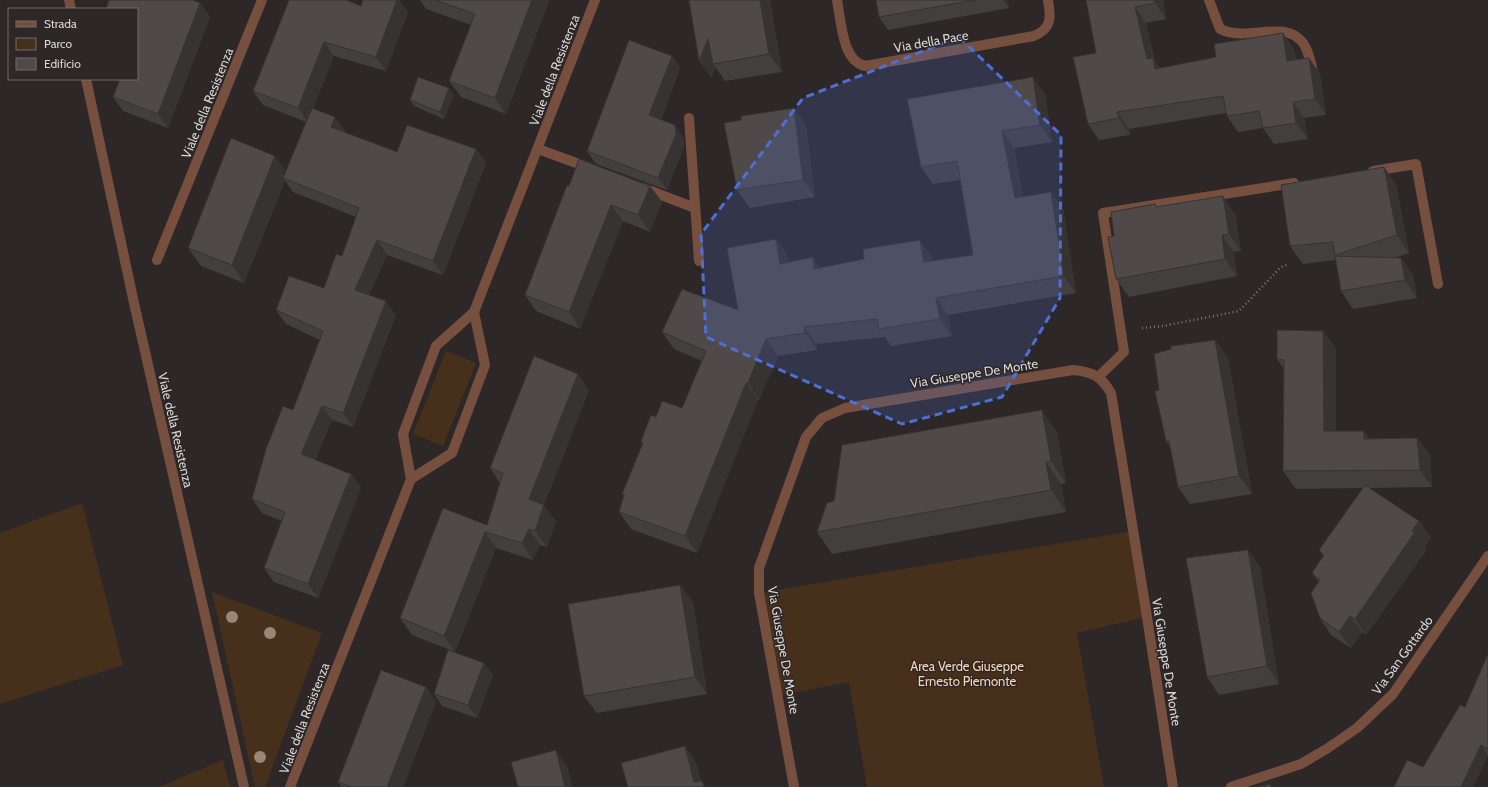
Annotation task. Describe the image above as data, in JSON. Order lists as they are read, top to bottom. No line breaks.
{"streets":{"street":["Via della Pace","Viale della Resistenza","Via Giuseppe De Monte","Via San Gottardo"]},"parks":["Area Verde Giuseppe Ernesto Piemonte"],"legend":["Strada","Parco","Edificio"]}
